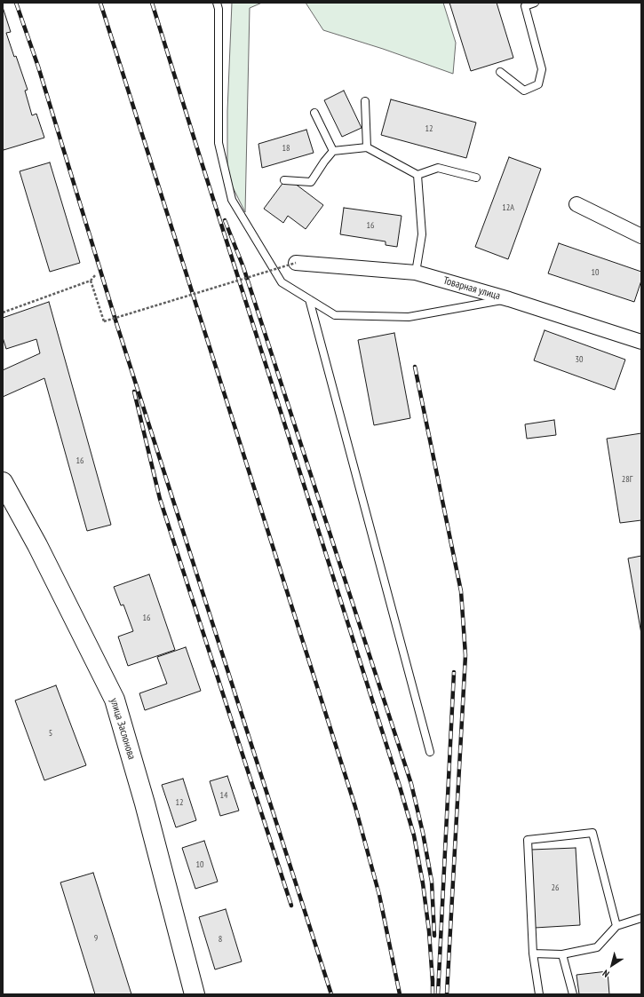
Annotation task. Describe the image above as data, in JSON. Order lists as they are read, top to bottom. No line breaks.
{"streets":{"street":["Товарная улица","улица Заслонова"]},"house_numbers":["12","18","12А","16","10","30","16","28Г","16","5","14","12","10","26","9","8"],"north":"bottom left"}
